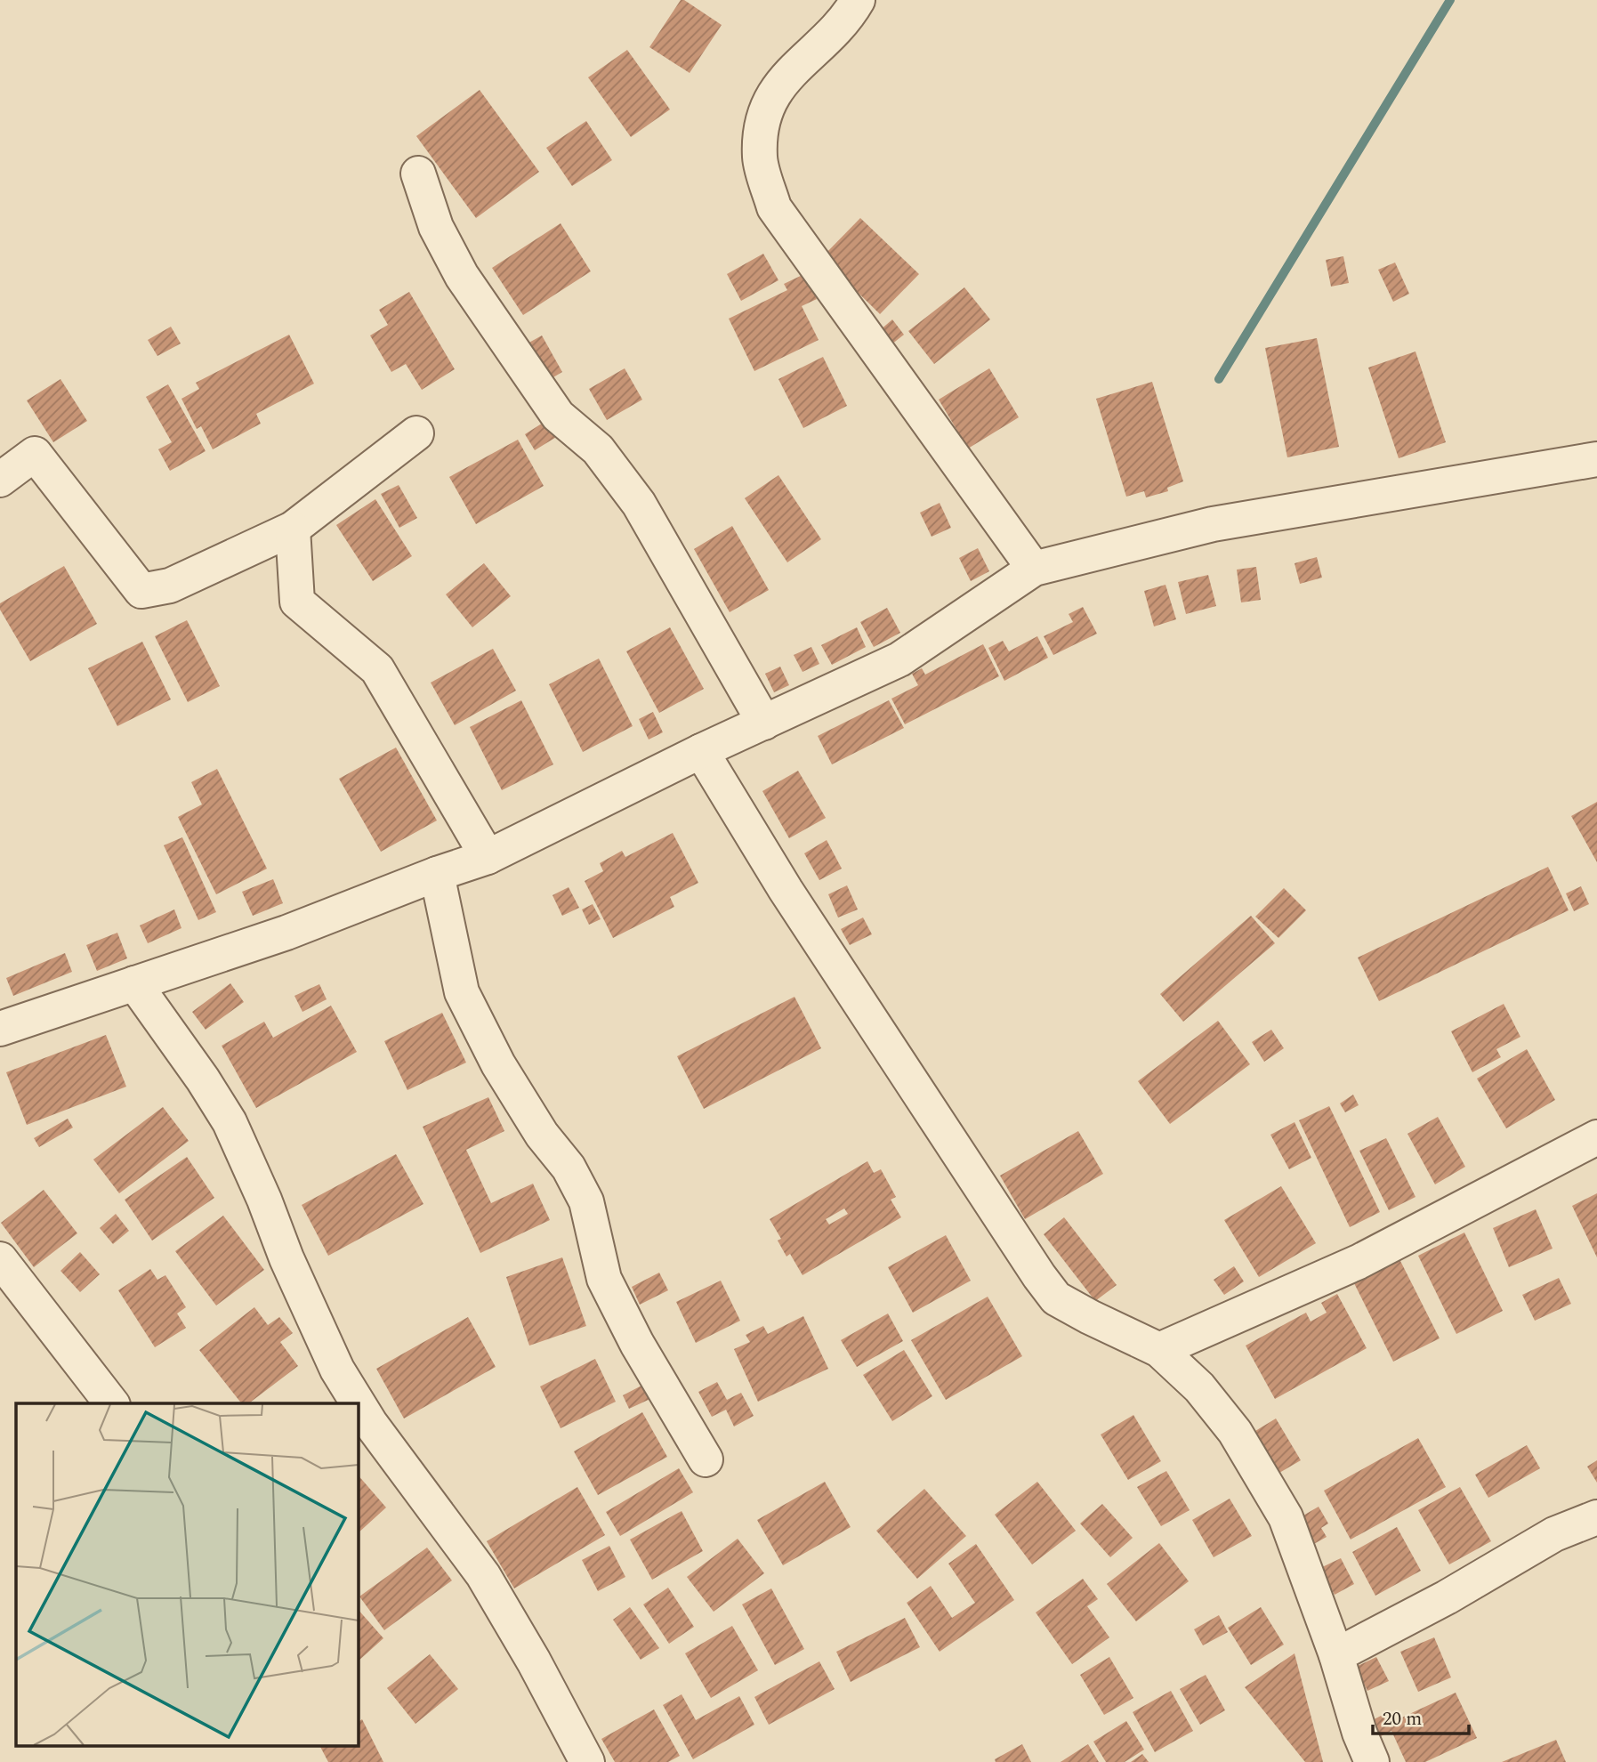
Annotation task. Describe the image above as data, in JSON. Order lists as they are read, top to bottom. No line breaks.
{"scale_bar":"20 m"}
